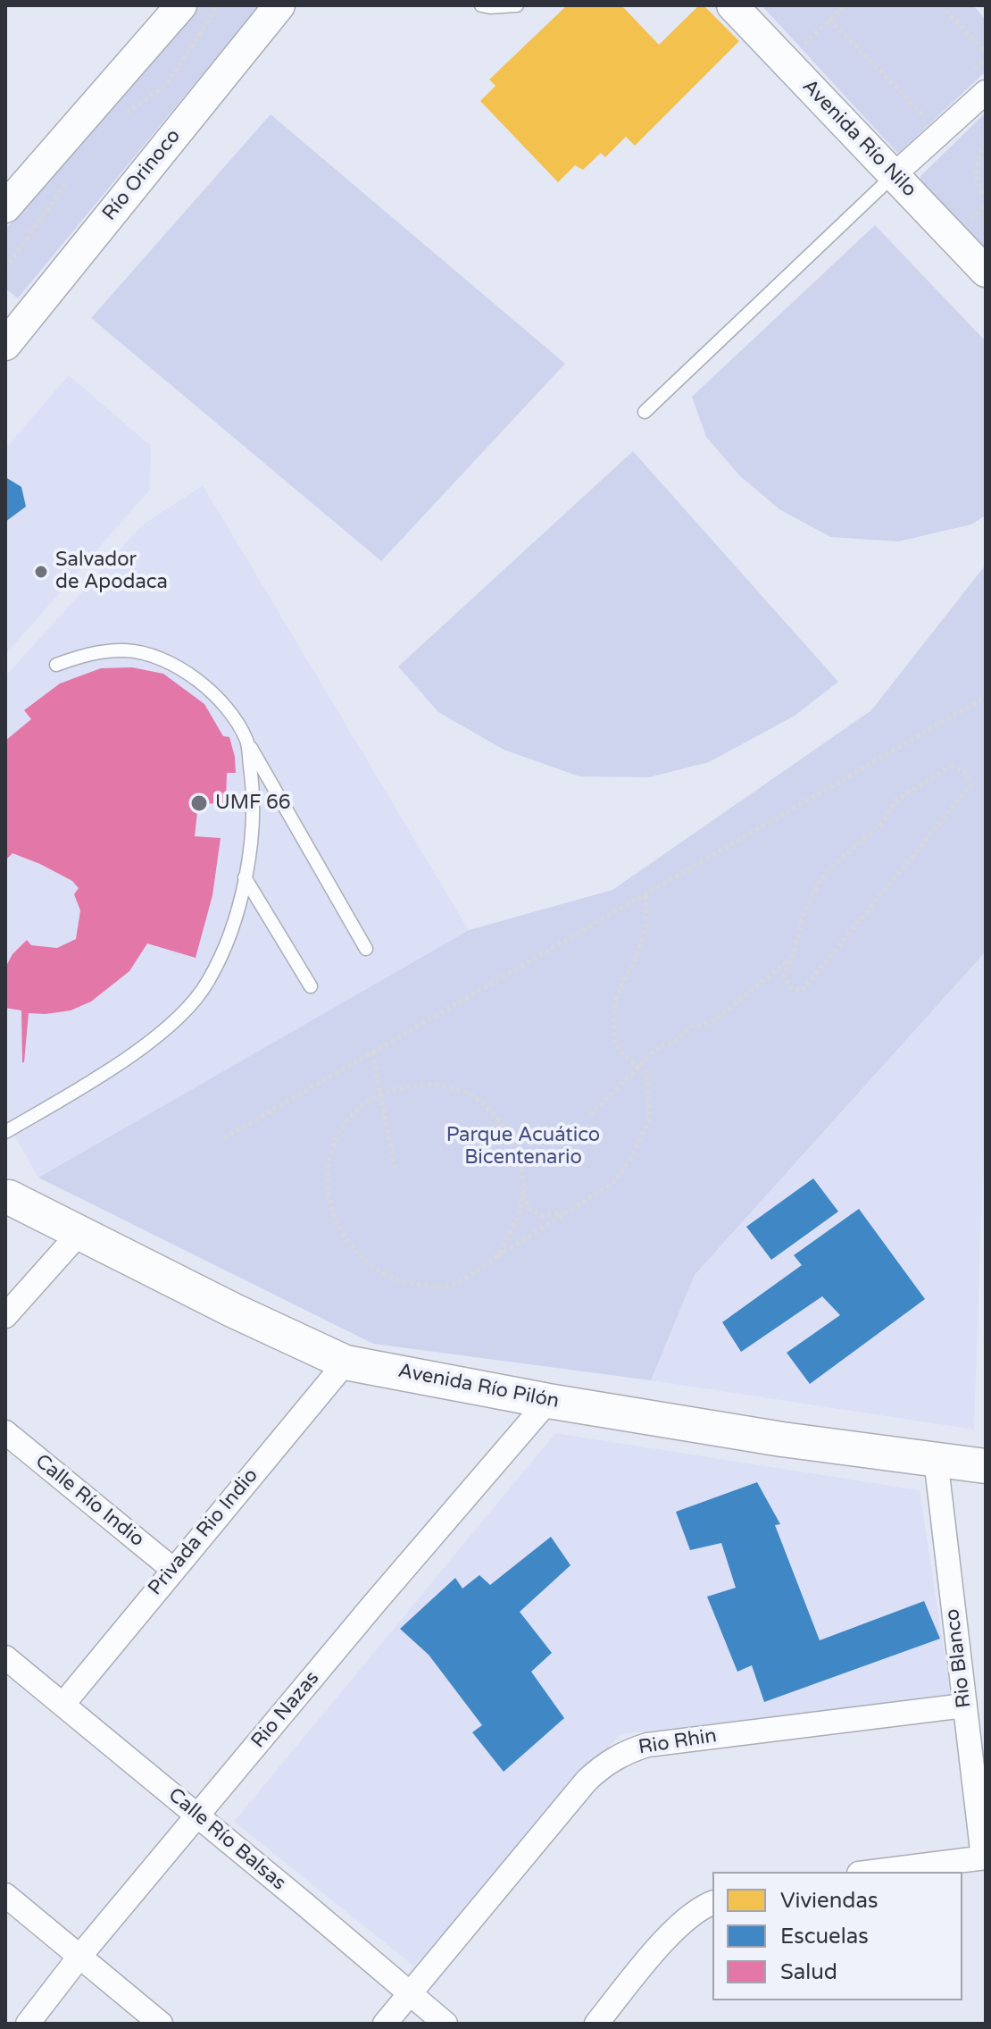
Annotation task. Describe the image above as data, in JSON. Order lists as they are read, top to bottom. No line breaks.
{"streets":{"main road":["Avenida Río Pilón"],"street":["Avenida Río Nilo","Río Orinoco","Calle Río Indio","Privada Rio Indio","Rio Blanco","Rio Nazas","Rio Rhin","Calle Río Balsas"]},"crossings":[["Avenida Río Pilón","Privada Rio Indio"],["Avenida Río Pilón","Rio Blanco"],["Avenida Río Pilón","Rio Nazas"],["Calle Río Indio","Privada Rio Indio"],["Privada Rio Indio","Calle Río Balsas"],["Rio Blanco","Rio Rhin"],["Rio Nazas","Calle Río Balsas"],["Rio Rhin","Calle Río Balsas"]],"parks":["Parque Acuático Bicentenario"],"places":["Salvador de Apodaca","UMF 66"],"legend":["Viviendas","Escuelas","Salud"]}
